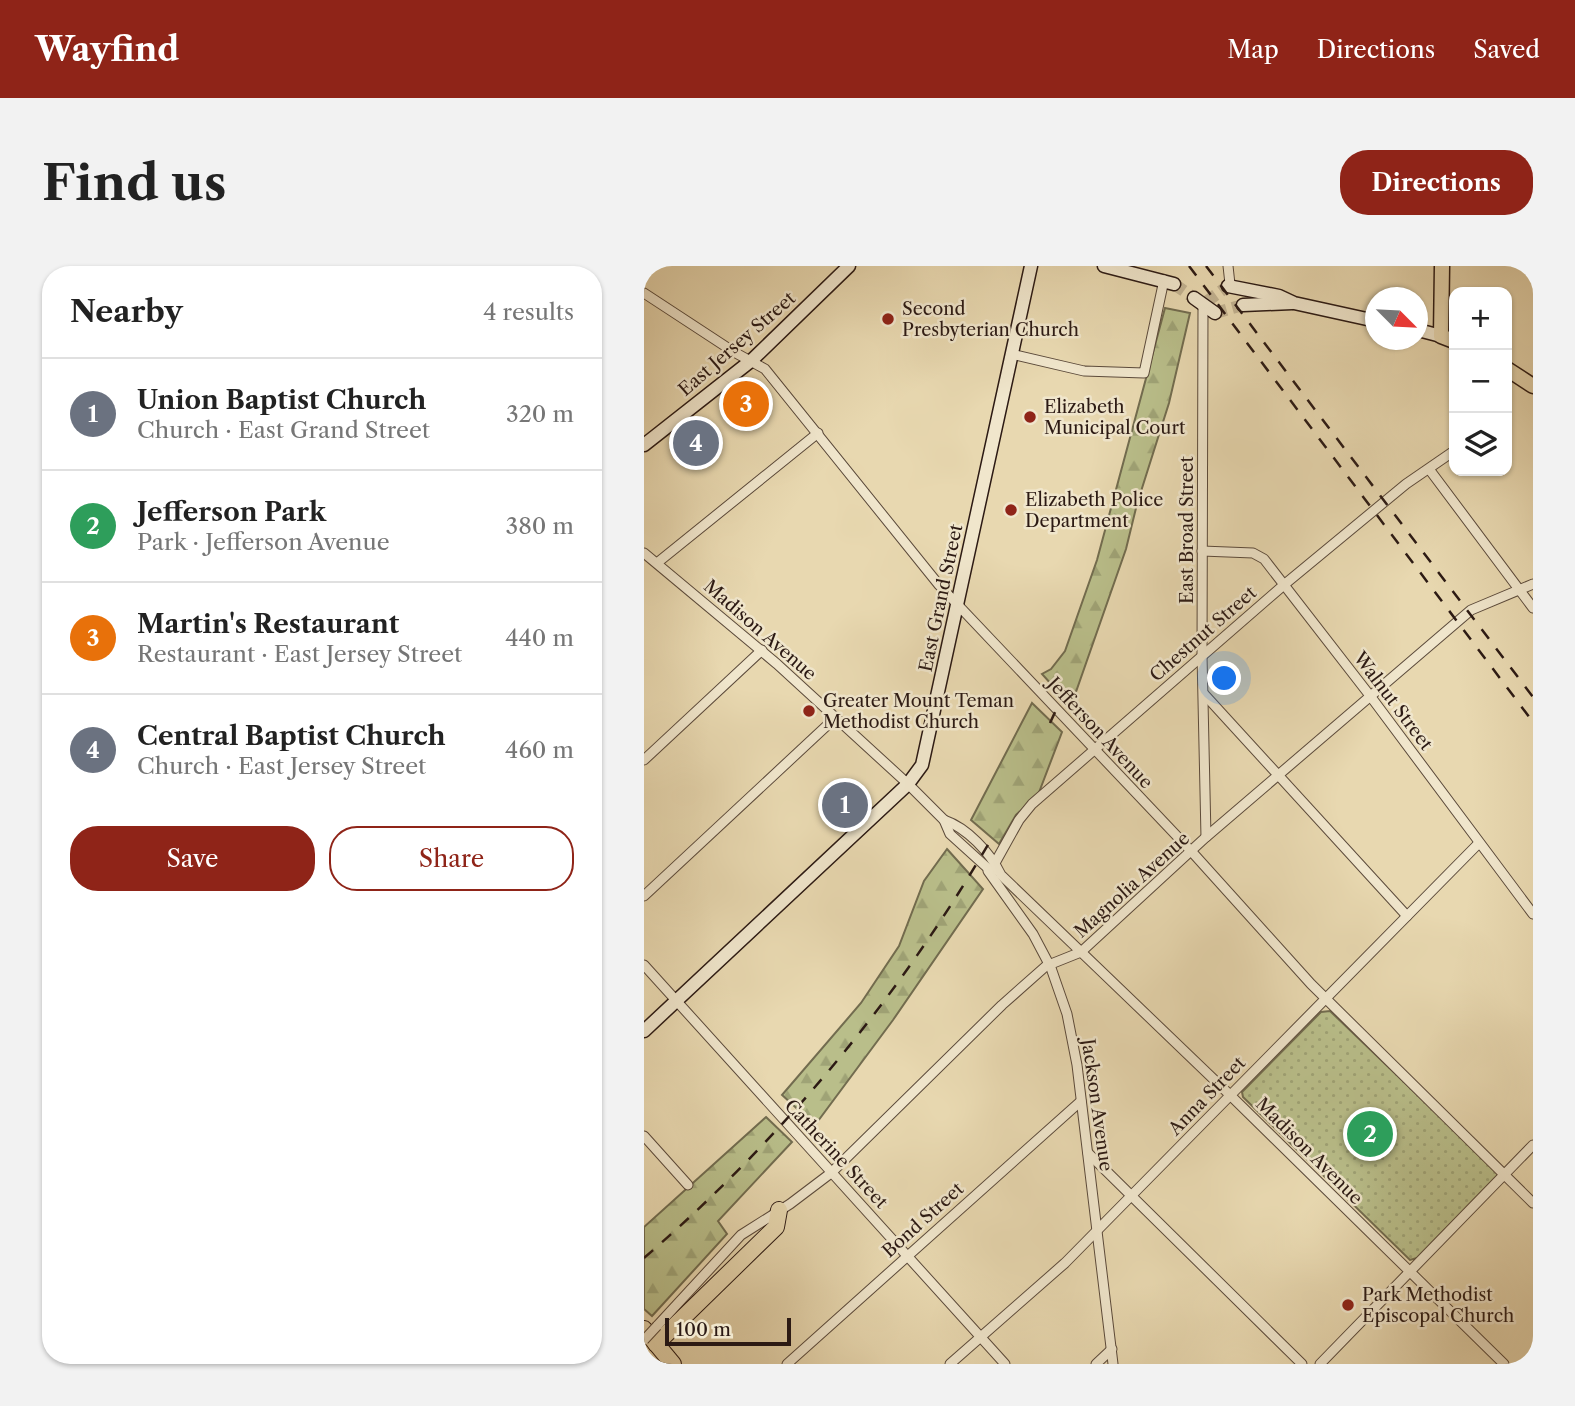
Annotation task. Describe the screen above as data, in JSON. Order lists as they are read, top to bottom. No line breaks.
{"streets":{"street":["East Jersey Street","East Broad Street","East Grand Street","Madison Avenue","Chestnut Street","Walnut Street","Jefferson Avenue","Magnolia Avenue","Anna Street","Jackson Avenue","Catherine Street","Bond Street"]},"crossings":[["East Jersey Street","Jefferson Avenue"],["East Broad Street","Chestnut Street"],["East Broad Street","Walnut Street"],["East Broad Street","Magnolia Avenue"],["East Grand Street","Madison Avenue"],["East Grand Street","Jefferson Avenue"],["East Grand Street","Catherine Street"],["Madison Avenue","Chestnut Street"],["Madison Avenue","Magnolia Avenue"],["Madison Avenue","Anna Street"],["Madison Avenue","Jackson Avenue"],["Chestnut Street","Walnut Street"],["Chestnut Street","Jefferson Avenue"],["Walnut Street","Magnolia Avenue"],["Walnut Street","Anna Street"],["Jefferson Avenue","Magnolia Avenue"],["Jefferson Avenue","Anna Street"],["Magnolia Avenue","Jackson Avenue"],["Magnolia Avenue","Catherine Street"],["Anna Street","Jackson Avenue"],["Anna Street","Catherine Street"],["Jackson Avenue","Bond Street"],["Catherine Street","Bond Street"]],"places":["Second Presbyterian Church","Elizabeth Municipal Court","Elizabeth Police Department","Greater Mount Teman Methodist Church","Park Methodist Episcopal Church"],"scale_bar":"100 m","north":"bottom right","page":{"header":"Wayfind","nav":["Map","Directions","Saved"],"buttons":["Directions",["Save","Share"]],"title":"Find us","heading":["Nearby","4 results"],"map_buttons":["+","−"],"list":[{"mark":"1","name":"Union Baptist Church","note":"Church · East Grand Street","value":"320 m"},{"mark":"2","name":"Jefferson Park","note":"Park · Jefferson Avenue","value":"380 m"},{"mark":"3","name":"Martin's Restaurant","note":"Restaurant · East Jersey Street","value":"440 m"},{"mark":"4","name":"Central Baptist Church","note":"Church · East Jersey Street","value":"460 m"}],"pins":["3","4","1","2"],"scale":"100 m"}}
